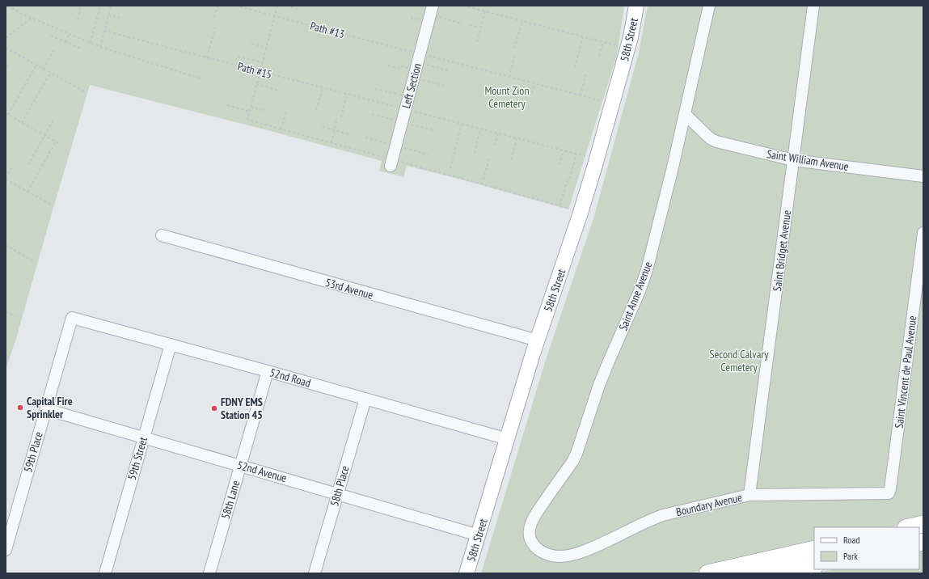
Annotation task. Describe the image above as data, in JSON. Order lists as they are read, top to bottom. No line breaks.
{"streets":{"main road":["58th Street"],"street":["Left Section","Saint William Avenue","Saint Bridget Avenue","53rd Avenue","Saint Anne Avenue","Saint Vincent de Paul Avenue","52nd Road","59th Place","59th Street","52nd Avenue","58th Place","58th Lane","Boundary Avenue"],"path":["Path #13","Path #15"]},"crossings":[["Path #13","Left Section"],["58th Street","53rd Avenue"],["58th Street","52nd Road"],["58th Street","52nd Avenue"],["Path #15","Left Section"],["Saint William Avenue","Saint Bridget Avenue"],["Saint William Avenue","Saint Anne Avenue"],["Saint Bridget Avenue","Boundary Avenue"],["Saint Anne Avenue","Boundary Avenue"],["Saint Vincent de Paul Avenue","Boundary Avenue"],["52nd Road","59th Place"],["52nd Road","59th Street"],["52nd Road","58th Place"],["52nd Road","58th Lane"],["59th Place","52nd Avenue"],["59th Street","52nd Avenue"],["52nd Avenue","58th Place"],["52nd Avenue","58th Lane"]],"parks":["Mount Zion Cemetery","Second Calvary Cemetery"],"places":["Capital Fire Sprinkler","FDNY EMS Station 45"],"legend":["Road","Park"]}
